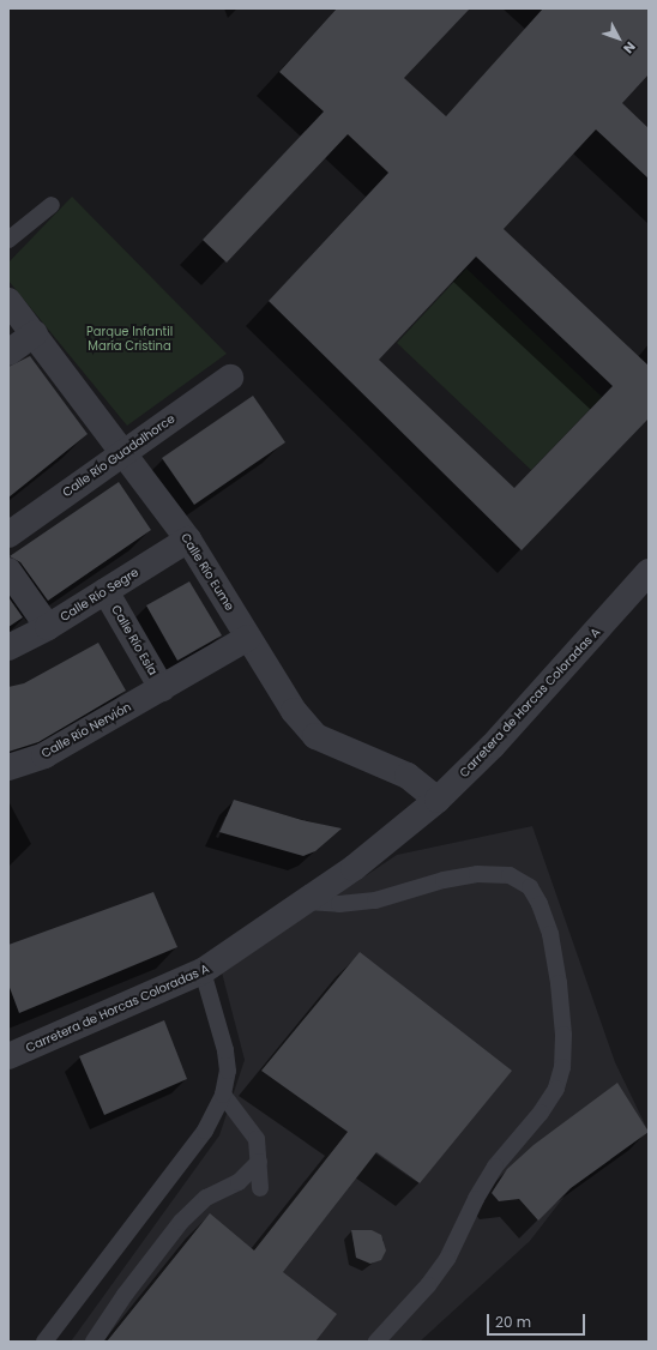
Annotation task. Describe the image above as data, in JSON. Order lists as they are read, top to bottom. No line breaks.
{"streets":{"street":["Calle Río Guadalhorce","Calle Río Eume","Calle Río Segre","Calle Río Esla","Carretera de Horcas Coloradas A","Calle Río Nervión"]},"crossings":[["Calle Río Guadalhorce","Calle Río Eume"],["Calle Río Eume","Calle Río Segre"],["Calle Río Eume","Carretera de Horcas Coloradas A"],["Calle Río Eume","Calle Río Nervión"],["Calle Río Segre","Calle Río Esla"],["Calle Río Esla","Calle Río Nervión"]],"parks":["Parque Infantil María Cristina"],"scale_bar":"20 m","north":"bottom right"}
